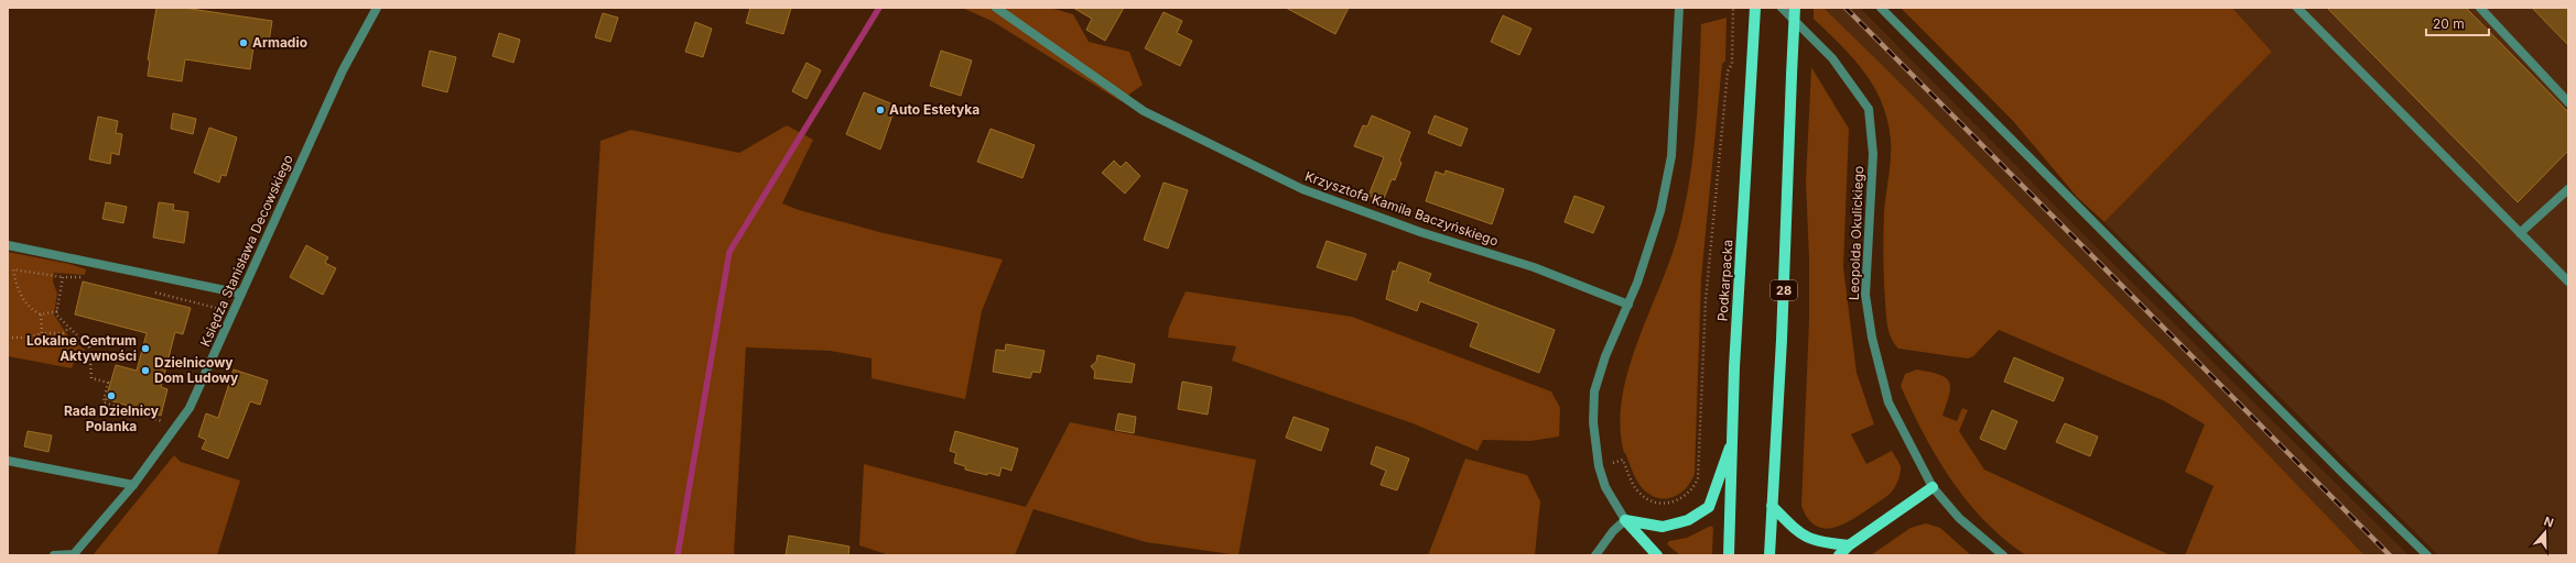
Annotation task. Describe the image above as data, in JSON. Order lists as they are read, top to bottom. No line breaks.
{"streets":{"main road":["Podkarpacka","28"],"street":["Krzysztofa Kamila Baczyńskiego","Leopolda Okulickiego","Księdza Stanisława Decowskiego"]},"places":["Armadio","Auto Estetyka","Lokalne Centrum Aktywności","Dzielnicowy Dom Ludowy","Rada Dzielnicy Polanka"],"scale_bar":"20 m","north":"top"}
